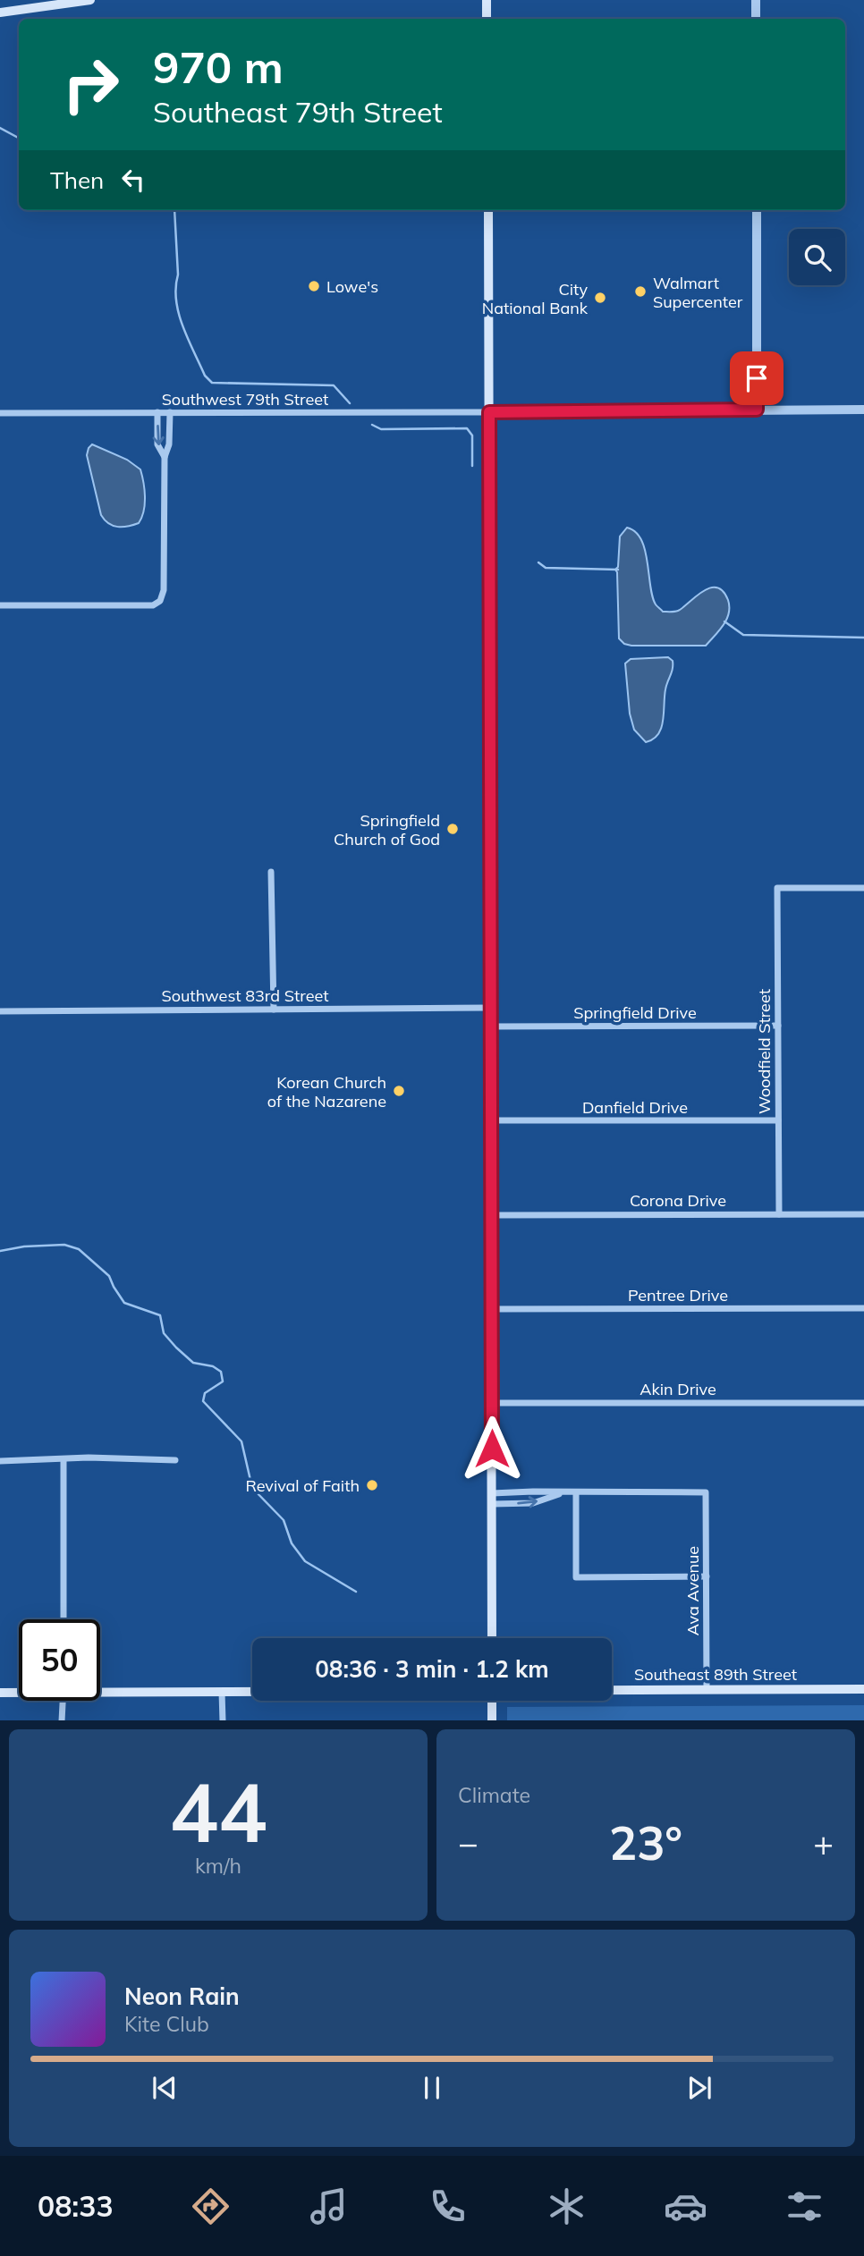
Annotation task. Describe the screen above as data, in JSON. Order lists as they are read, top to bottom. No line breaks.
{"streets":{"main road":["Southeast 89th Street"],"street":["Southwest 79th Street","Southwest 83rd Street","Springfield Drive","Woodfield Street","Danfield Drive","Corona Drive","Pentree Drive","Akin Drive","Ava Avenue"]},"crossings":[["Springfield Drive","Woodfield Street"],["Woodfield Street","Danfield Drive"],["Woodfield Street","Corona Drive"],["Ava Avenue","Southeast 89th Street"]],"places":["Lowe's","Walmart Supercenter","City National Bank","Springfield Church of God","Korean Church of the Nazarene","Revival of Faith"],"page":{"turn":["970 m","Southeast 79th Street"],"then":"Then","limit":"50","trip":"08:36 · 3 min · 1.2 km","tile":[["44","km/h"],"Climate"],"heat":["−","23°","+"],"song":["Neon Rain","Kite Club"],"tabs":"08:33"}}
